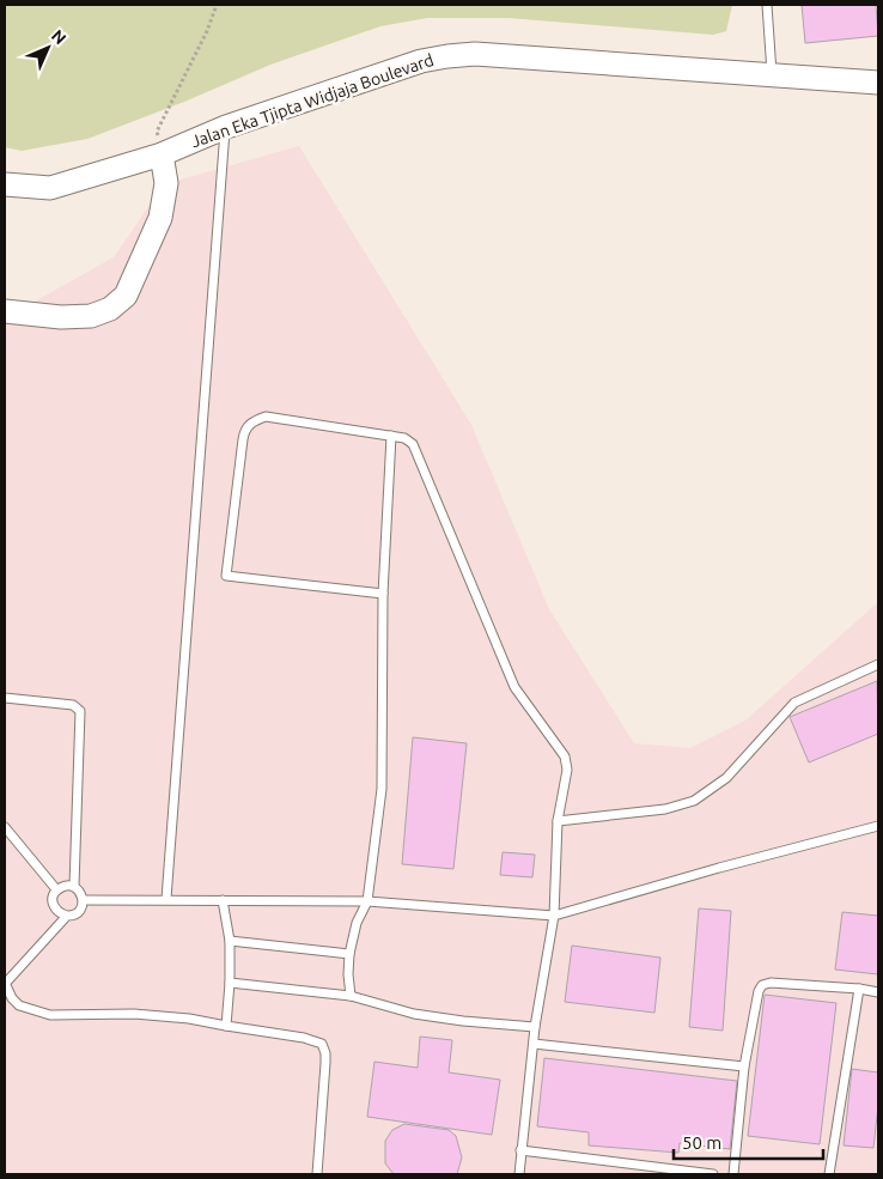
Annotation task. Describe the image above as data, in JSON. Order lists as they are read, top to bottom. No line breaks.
{"streets":{"street":["Jalan Eka Tjipta Widjaja Boulevard"]},"scale_bar":"50 m","north":"top right"}
